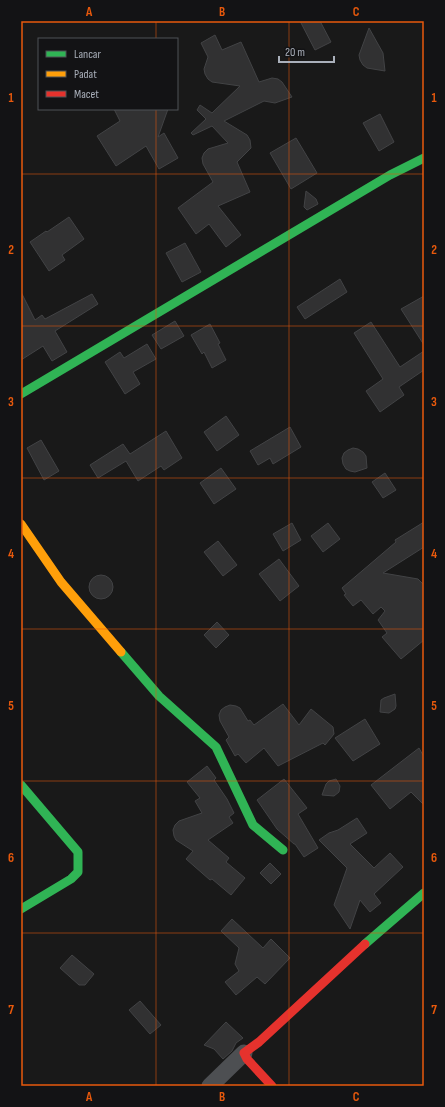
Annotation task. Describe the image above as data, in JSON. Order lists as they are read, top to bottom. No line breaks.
{"legend":["Lancar","Padat","Macet"],"scale_bar":"20 m","grid":{"columns":["A","B","C"],"rows":["1","2","3","4","5","6","7"]}}
